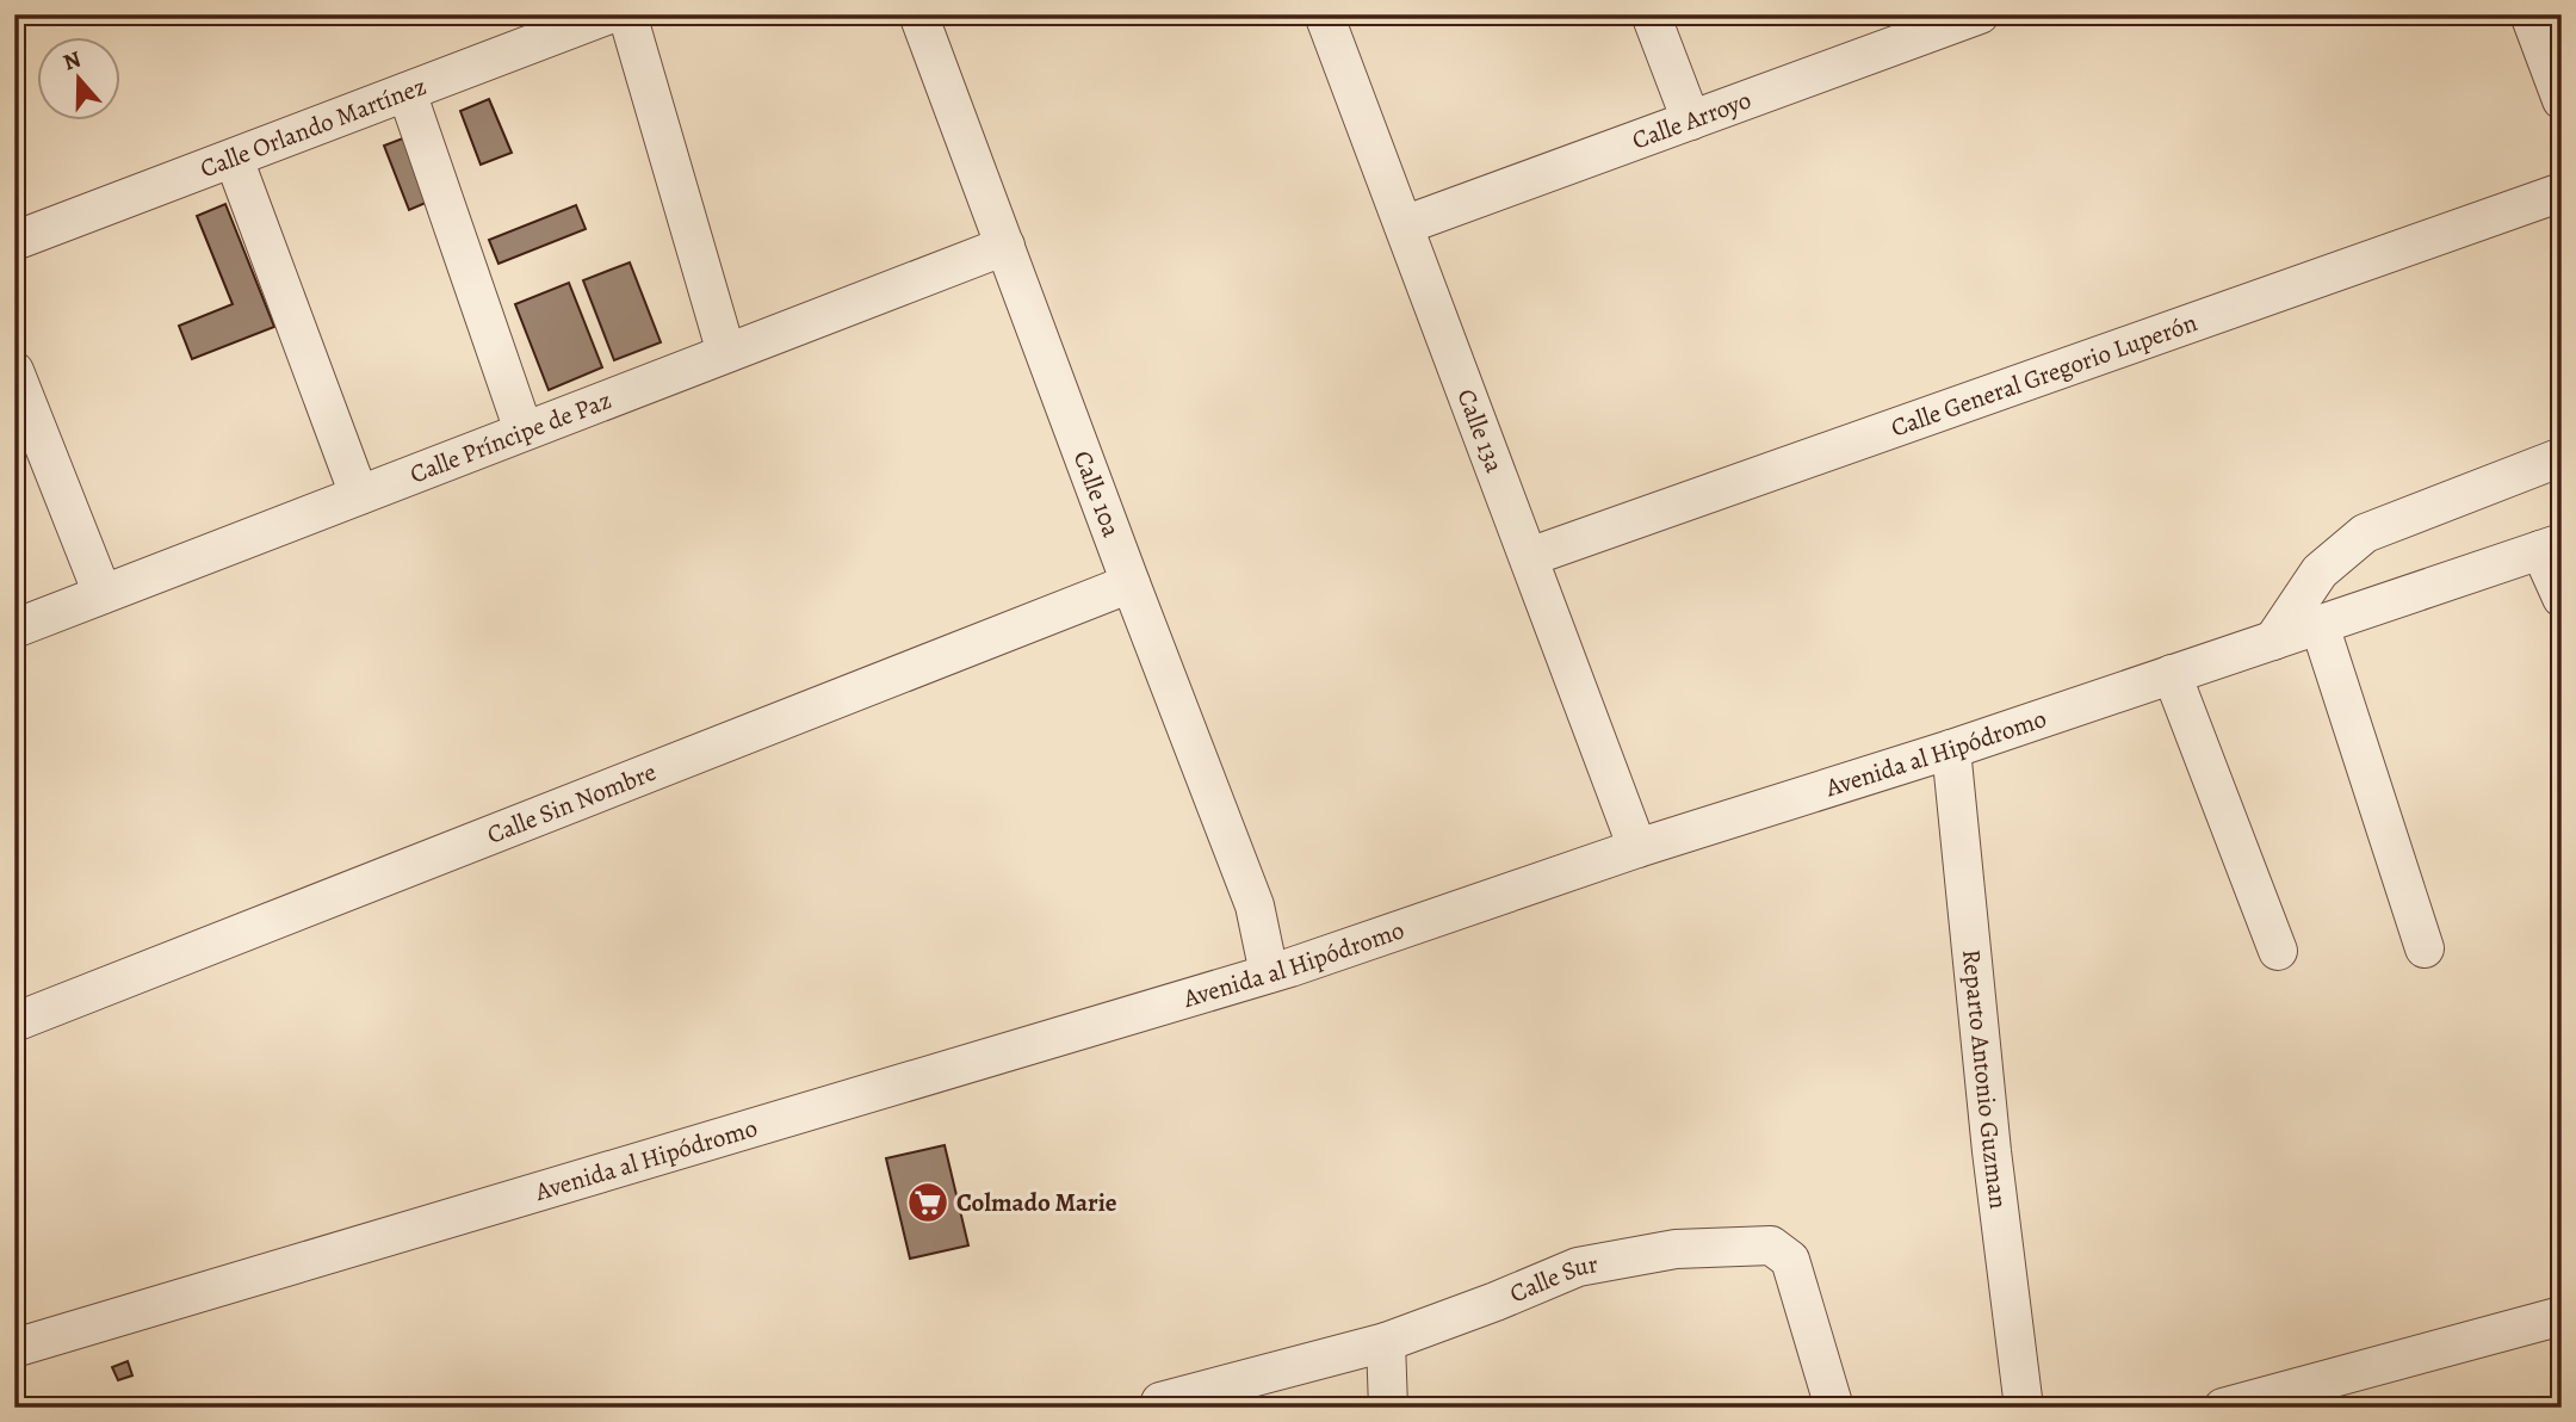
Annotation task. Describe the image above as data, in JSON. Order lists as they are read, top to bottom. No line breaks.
{"streets":{"street":["Calle Arroyo","Calle Orlando Martínez","Calle General Gregorio Luperón","Calle 13a","Calle Príncipe de Paz","Calle 10a","Avenida al Hipódromo","Calle Sin Nombre","Reparto Antonio Guzman","Calle Sur"]},"crossings":[["Calle Arroyo","Calle 13a"],["Calle General Gregorio Luperón","Calle 13a"],["Calle 13a","Avenida al Hipódromo"],["Calle Príncipe de Paz","Calle 10a"],["Calle 10a","Avenida al Hipódromo"],["Calle 10a","Calle Sin Nombre"],["Avenida al Hipódromo","Reparto Antonio Guzman"]],"places":{"supermarket":["Colmado Marie"]},"north":"top"}
